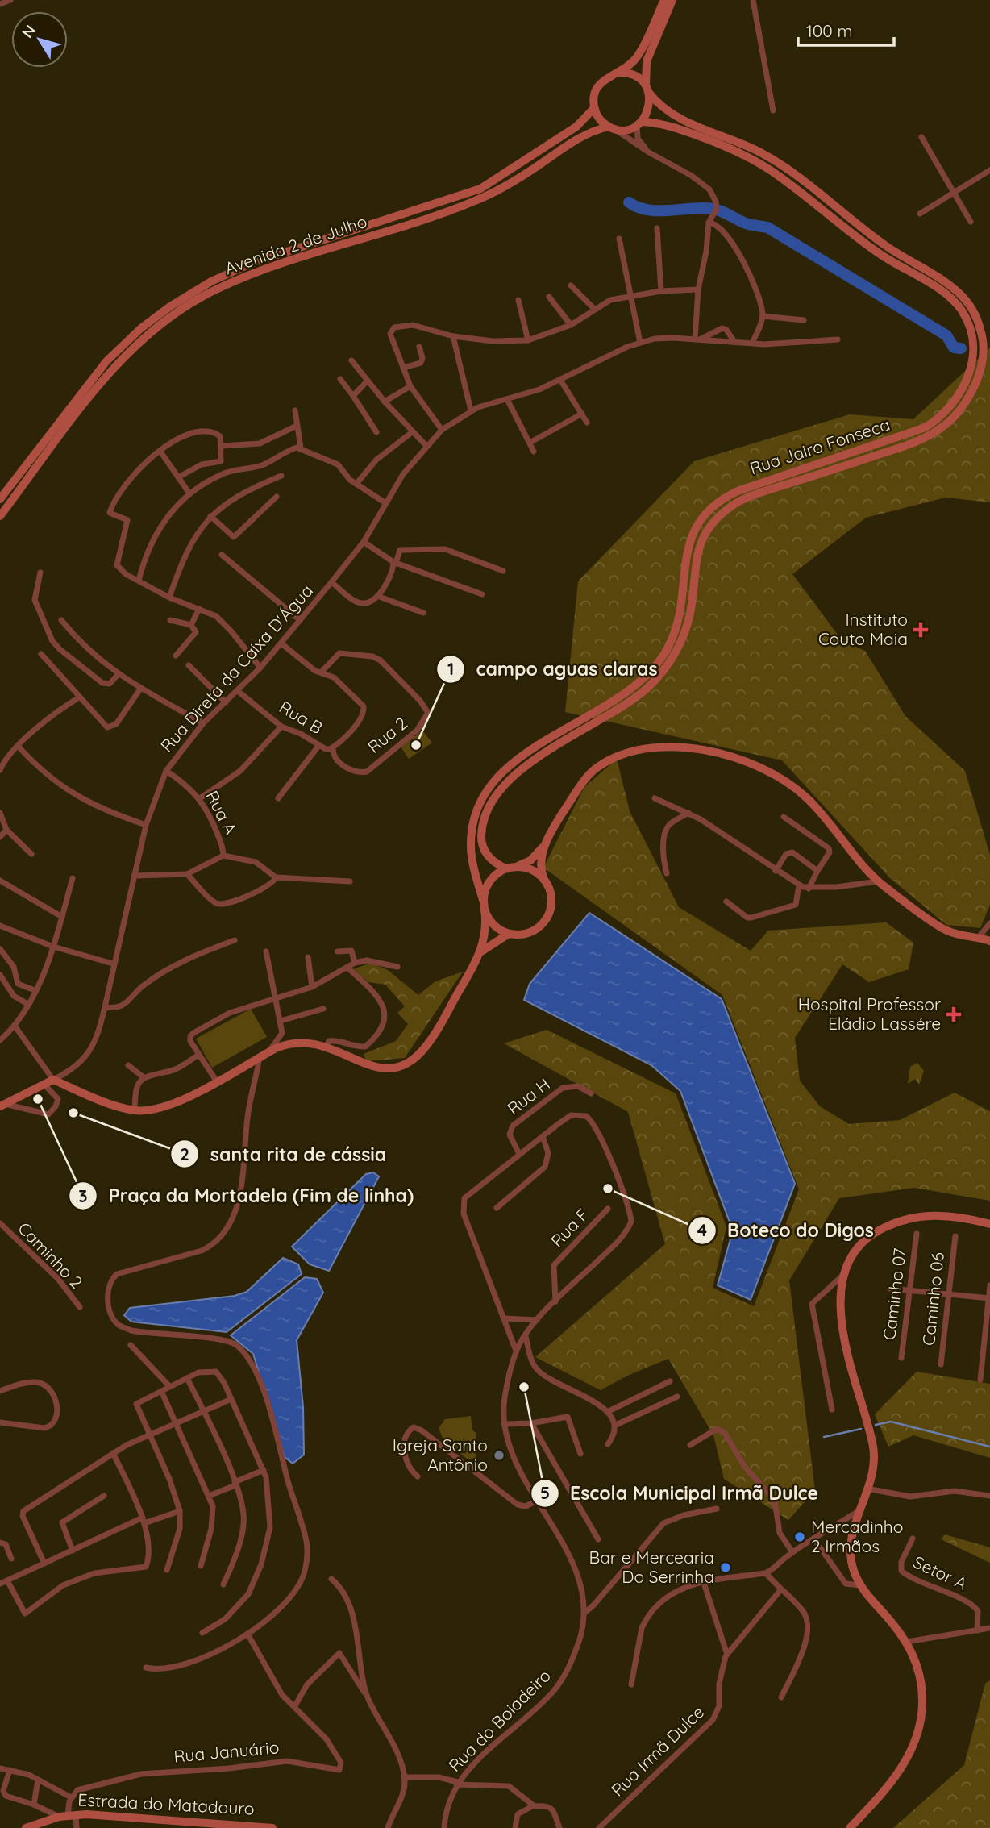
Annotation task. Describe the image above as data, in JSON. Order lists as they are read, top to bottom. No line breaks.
{"streets":{"main road":["Avenida 2 de Julho","Rua Jairo Fonseca","Estrada do Matadouro"],"street":["Rua Direta da Caixa D'Água","Rua B","Rua 2","Rua A","Rua H","Rua F","Caminho 2","Caminho 07","Caminho 06","Setor A","Rua do Boiadeiro","Rua Irmã Dulce","Rua Januário"]},"crossings":[["Avenida 2 de Julho","Rua Jairo Fonseca"],["Rua Direta da Caixa D'Água","Rua B"],["Rua Direta da Caixa D'Água","Rua A"],["Rua B","Rua 2"]],"places":{"health":["Instituto Couto Maia","Hospital Professor Eládio Lassére"],"other":["campo aguas claras","Praça da Mortadela (Fim de linha)","santa rita de cássia","Boteco do Digos","Escola Municipal Irmã Dulce","Igreja Santo Antônio","Mercadinho 2 Irmãos","Bar e Mercearia Do Serrinha"]},"scale_bar":"100 m","north":"top left"}
